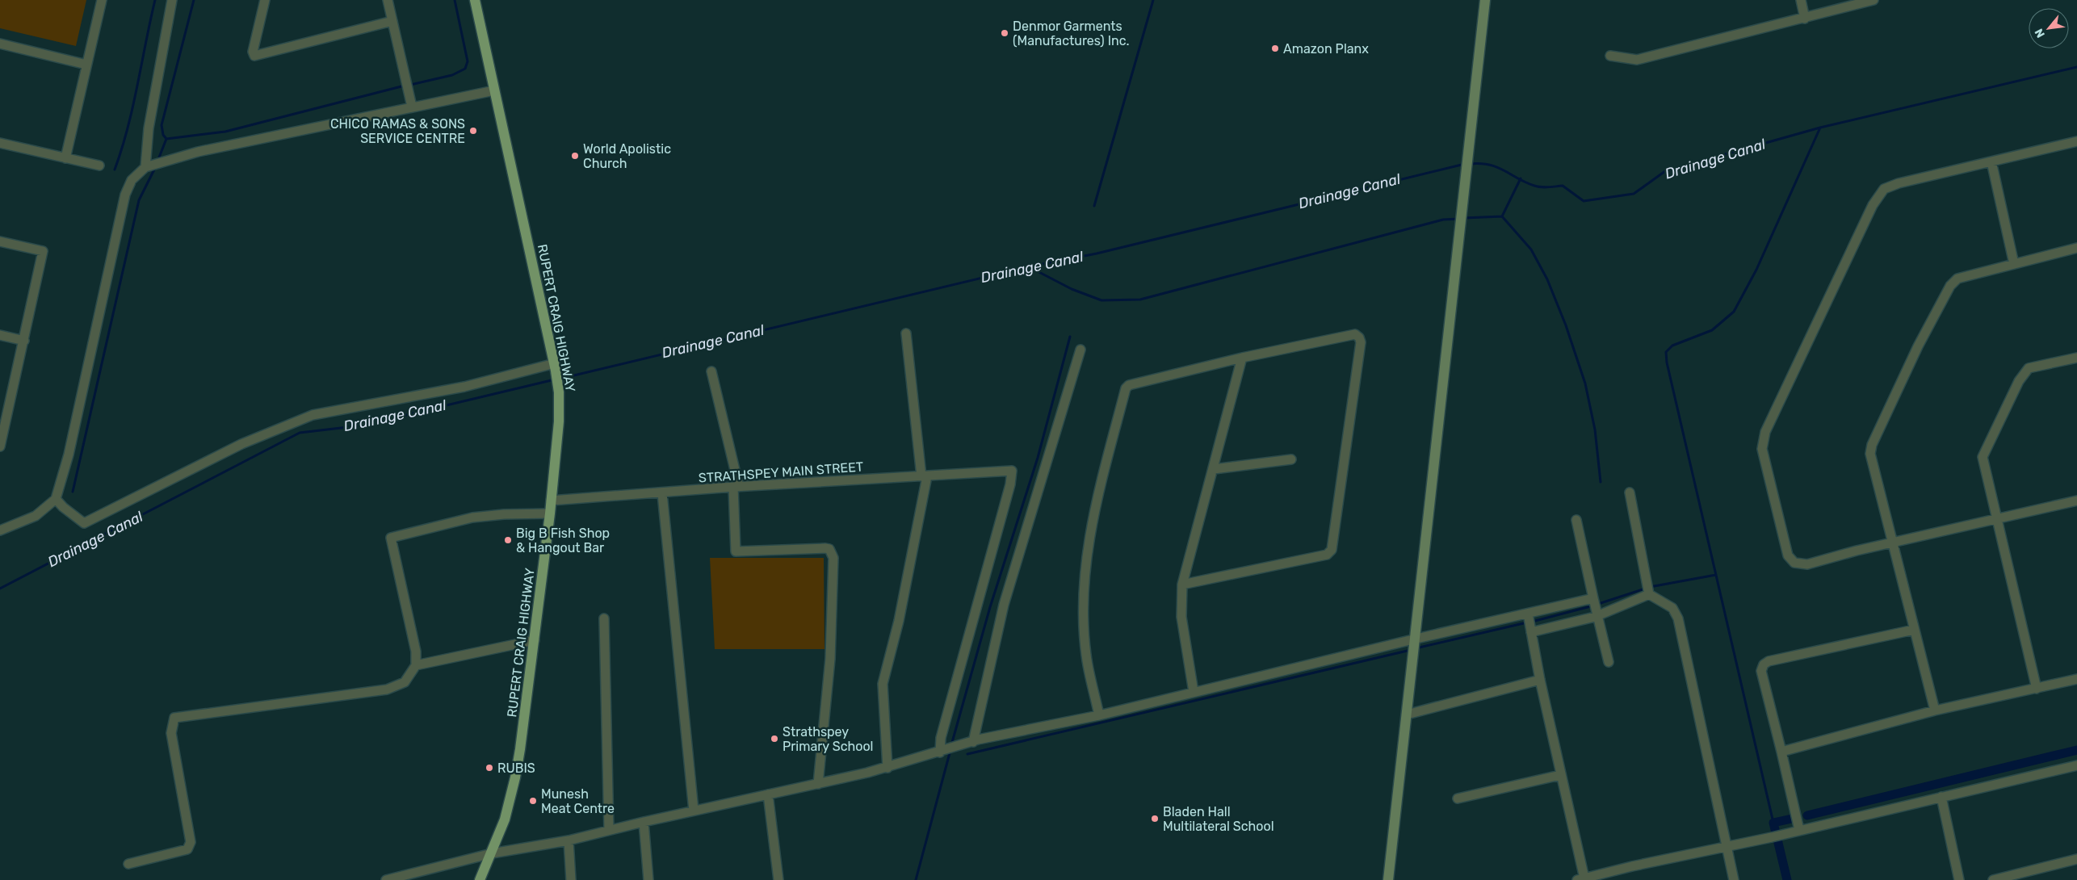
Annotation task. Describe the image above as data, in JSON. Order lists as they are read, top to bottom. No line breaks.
{"streets":{"main road":["RUPERT CRAIG HIGHWAY"],"street":["STRATHSPEY MAIN STREET"]},"crossings":[["RUPERT CRAIG HIGHWAY","STRATHSPEY MAIN STREET"]],"water":["Drainage Canal"],"places":["Denmor Garments (Manufactures) Inc.","Amazon Planx","CHICO RAMAS & SONS SERVICE CENTRE","World Apolistic Church","Big B Fish Shop & Hangout Bar","Strathspey Primary School","RUBIS","Munesh Meat Centre","Bladen Hall Multilateral School"],"north":"bottom left"}
